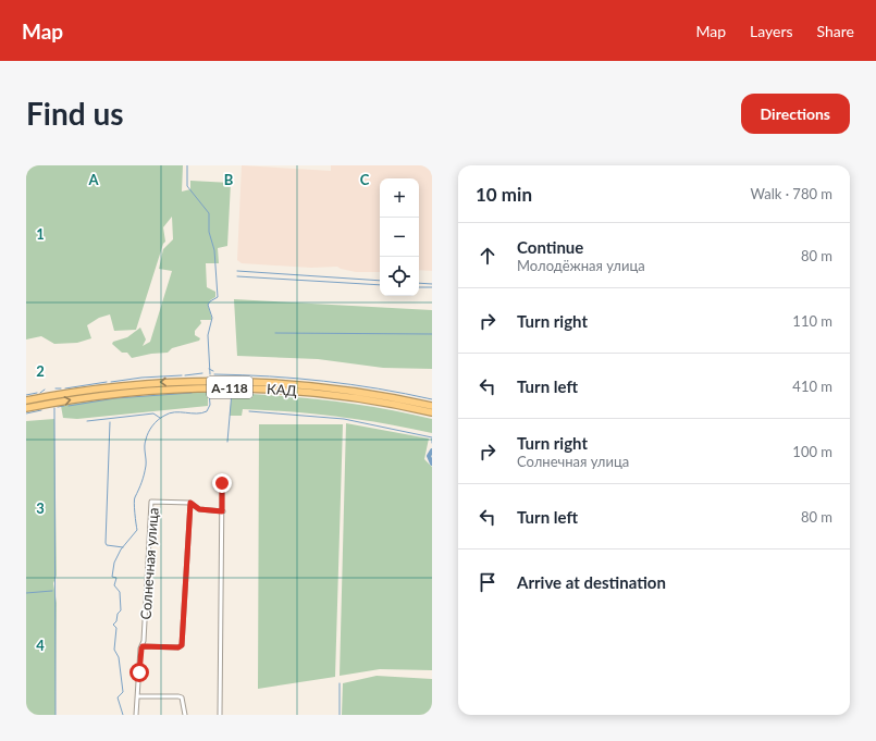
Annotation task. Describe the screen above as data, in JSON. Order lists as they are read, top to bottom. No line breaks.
{"streets":{"highway":["А-118","КАД"],"street":["Солнечная улица"]},"page":{"header":"Map","nav":["Map","Layers","Share"],"buttons":"Directions","title":"Find us","heading":["10 min","Walk · 780 m"],"map_buttons":["+","−"],"list":[["Continue","Молодёжная улица","80 m"],["Turn right","110 m"],["Turn left","410 m"],["Turn right","Солнечная улица","100 m"],["Turn left","80 m"],"Arrive at destination"]},"grid":{"columns":["A","B","C"],"rows":["1","2","3","4"]}}
